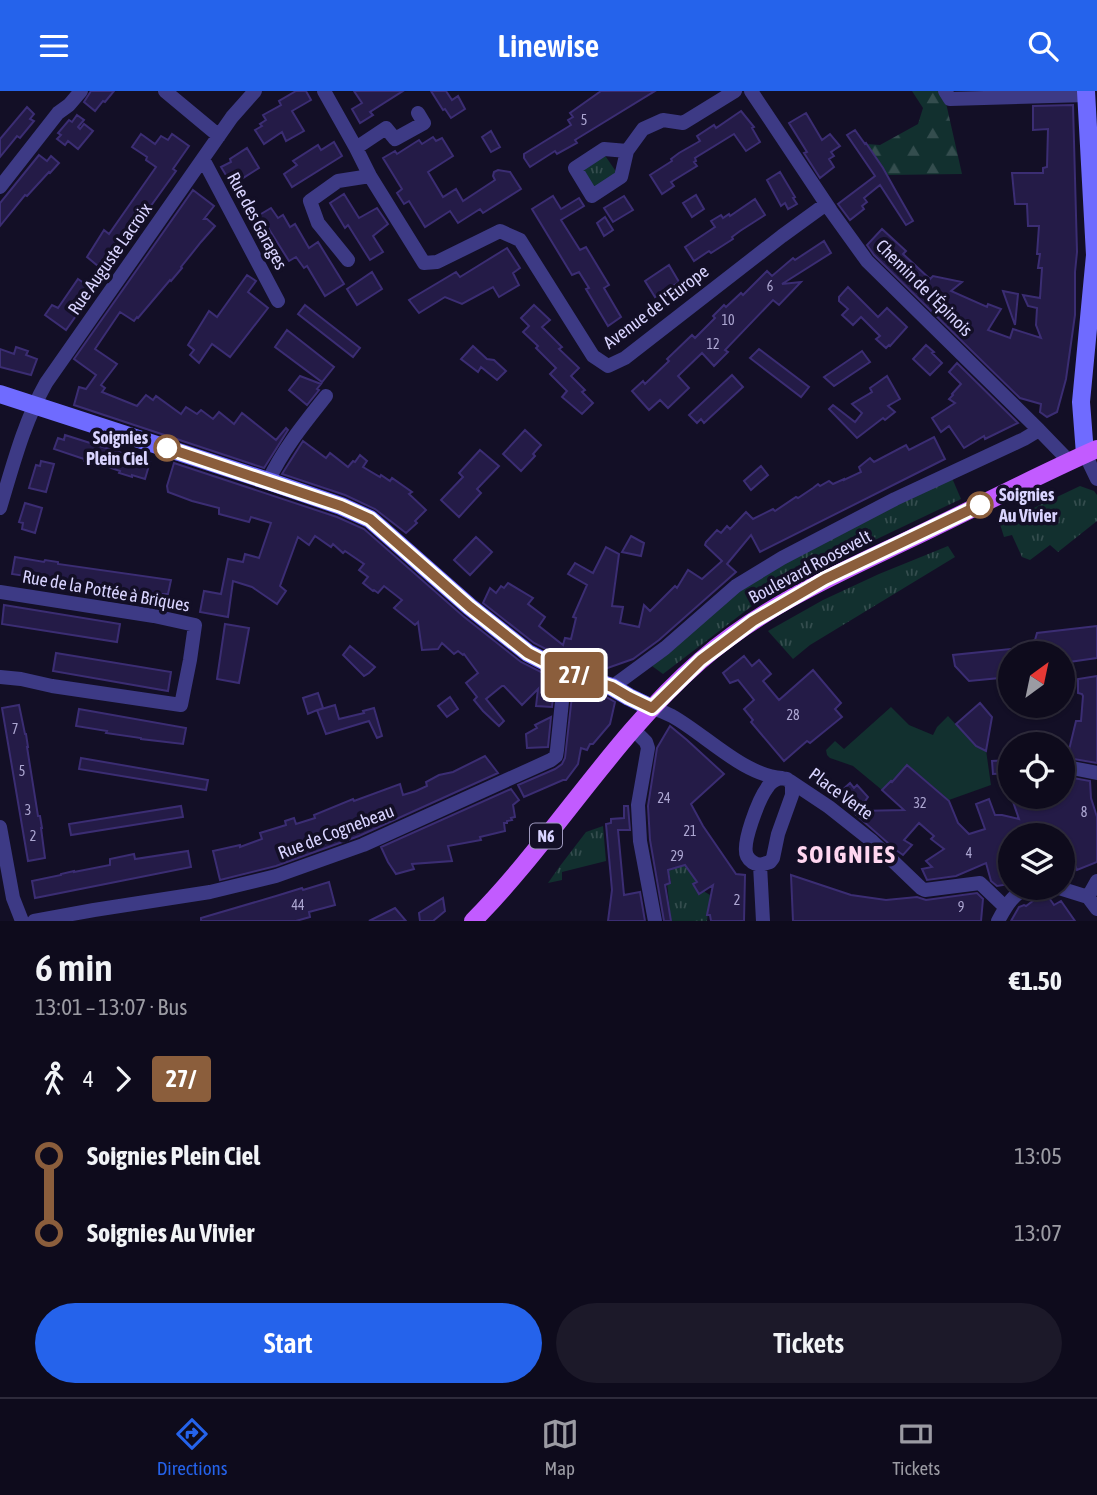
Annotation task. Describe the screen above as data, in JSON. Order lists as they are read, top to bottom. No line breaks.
{"streets":{"main road":["Boulevard Roosevelt","N6"],"street":["Rue des Garages","Rue Auguste Lacroix","Chemin de l'Épinois","Avenue de l'Europe","Rue de la Pottée à Briques","Place Verte","Rue de Cognebeau"]},"crossings":[["Rue des Garages","Rue Auguste Lacroix"],["Chemin de l'Épinois","Avenue de l'Europe"],["Chemin de l'Épinois","Boulevard Roosevelt"]],"districts":["SOIGNIES"],"places":["Soignies Plein Ciel","Soignies Au Vivier"],"lines":["bus line 27/"],"house_numbers":["5","6","10","12","28","7","5","24","32","3","8","21","2","4","29","2","44","9"],"north":"top right","page":{"header":"Linewise","on_map":"27/","heading":["6 min","13:01 – 13:07 · Bus","€1.50"],"legs":["4","27/"],"list":[{"name":"Soignies Plein Ciel","value":"13:05"},{"name":"Soignies Au Vivier","value":"13:07"}],"buttons":["Start","Tickets"],"tabs":["Directions","Map","Tickets"]}}
